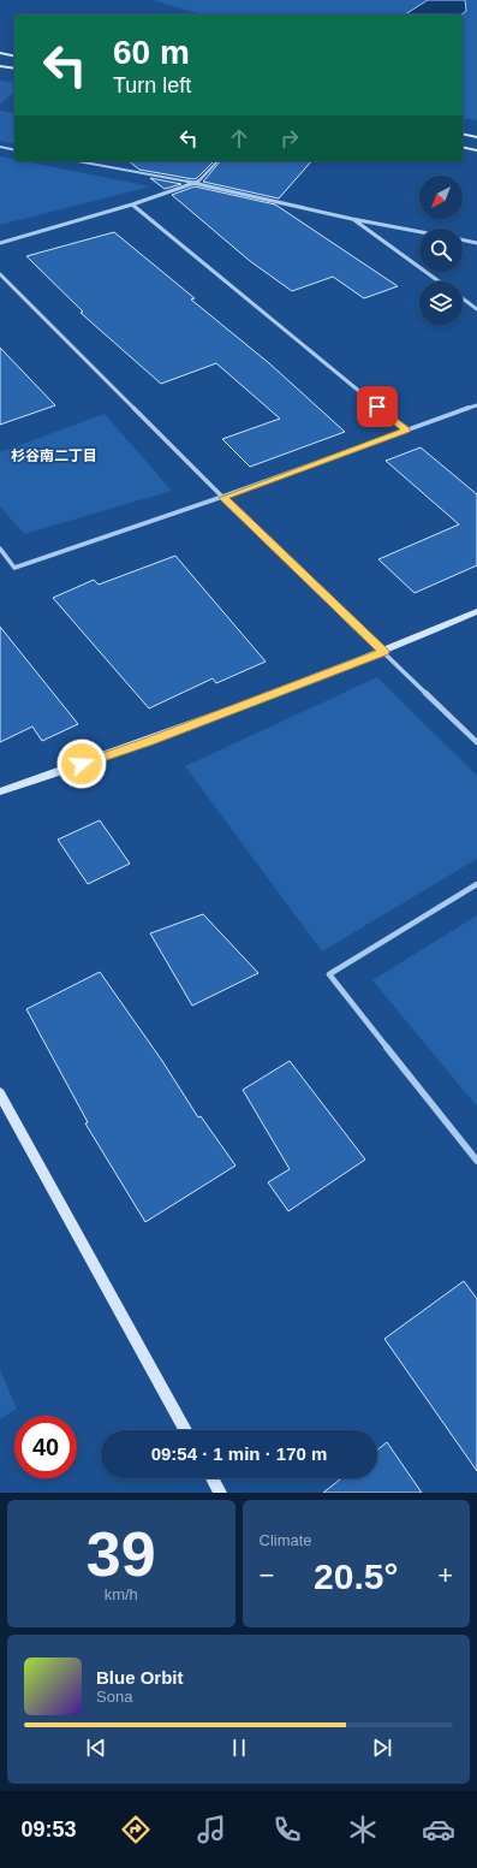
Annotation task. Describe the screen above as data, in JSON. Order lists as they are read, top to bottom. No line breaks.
{"districts":["杉谷南二丁目"],"north":"bottom left","page":{"turn":["60 m","Turn left"],"limit":"40","trip":"09:54 · 1 min · 170 m","tile":[["39","km/h"],"Climate"],"heat":["−","20.5°","+"],"song":["Blue Orbit","Sona"],"tabs":"09:53"}}
